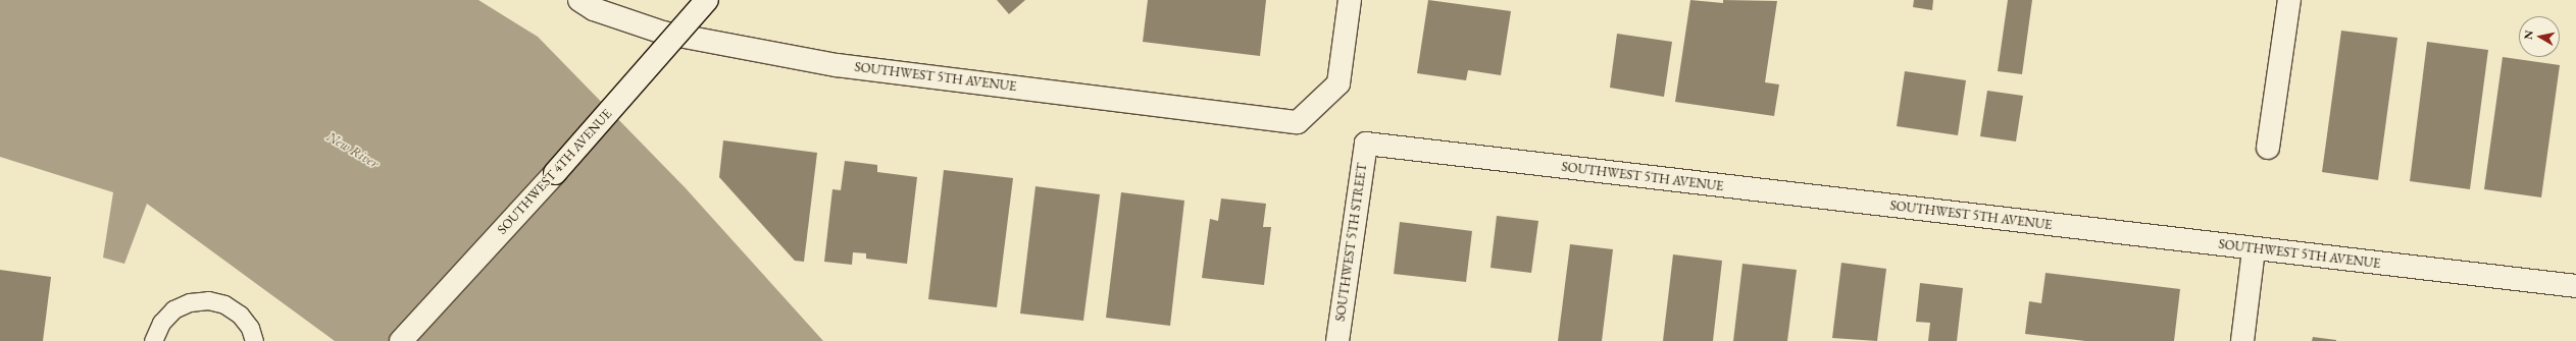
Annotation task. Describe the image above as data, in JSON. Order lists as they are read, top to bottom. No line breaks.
{"streets":{"street":["SOUTHWEST 5TH AVENUE","SOUTHWEST 4TH AVENUE","SOUTHWEST 5TH STREET"]},"crossings":[["SOUTHWEST 5TH AVENUE","SOUTHWEST 5TH STREET"]],"water":["New River"],"north":"left"}
